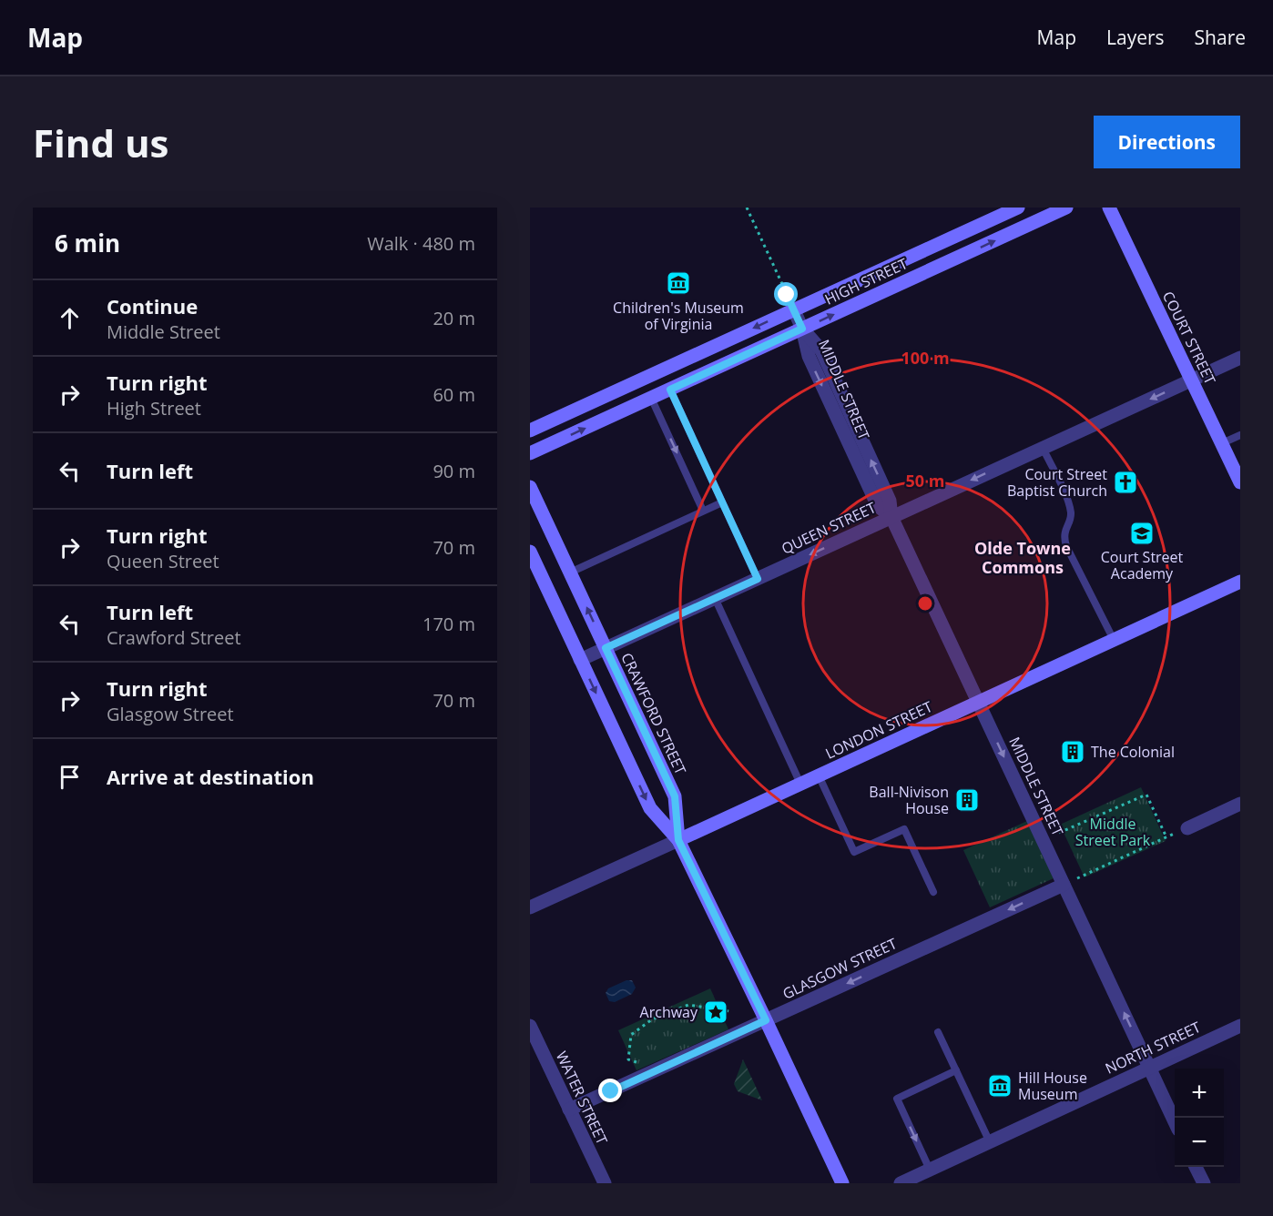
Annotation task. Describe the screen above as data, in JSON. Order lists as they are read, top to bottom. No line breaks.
{"streets":{"main road":["HIGH STREET","COURT STREET","CRAWFORD STREET","LONDON STREET"],"street":["MIDDLE STREET","QUEEN STREET","GLASGOW STREET","NORTH STREET","WATER STREET"]},"crossings":[["HIGH STREET","MIDDLE STREET"],["COURT STREET","QUEEN STREET"],["MIDDLE STREET","QUEEN STREET"],["MIDDLE STREET","LONDON STREET"],["MIDDLE STREET","GLASGOW STREET"],["MIDDLE STREET","NORTH STREET"],["QUEEN STREET","CRAWFORD STREET"],["CRAWFORD STREET","LONDON STREET"],["CRAWFORD STREET","GLASGOW STREET"],["GLASGOW STREET","WATER STREET"]],"one_way":["QUEEN STREET","GLASGOW STREET"],"districts":["Olde Towne Commons"],"parks":["Middle Street Park"],"places":{"museum":["Children's Museum of Virginia","Hill House Museum"],"church":["Court Street Baptist Church"],"school or university":["Court Street Academy"],"building":["The Colonial","Ball-Nivison House"],"place":["Archway"]},"page":{"header":"Map","nav":["Map","Layers","Share"],"buttons":"Directions","title":"Find us","heading":["6 min","Walk · 480 m"],"list":[["Continue","Middle Street","20 m"],["Turn right","High Street","60 m"],["Turn left","90 m"],["Turn right","Queen Street","70 m"],["Turn left","Crawford Street","170 m"],["Turn right","Glasgow Street","70 m"],"Arrive at destination"],"map_buttons":["+","−"]},"rings":["100 m","50 m"]}
